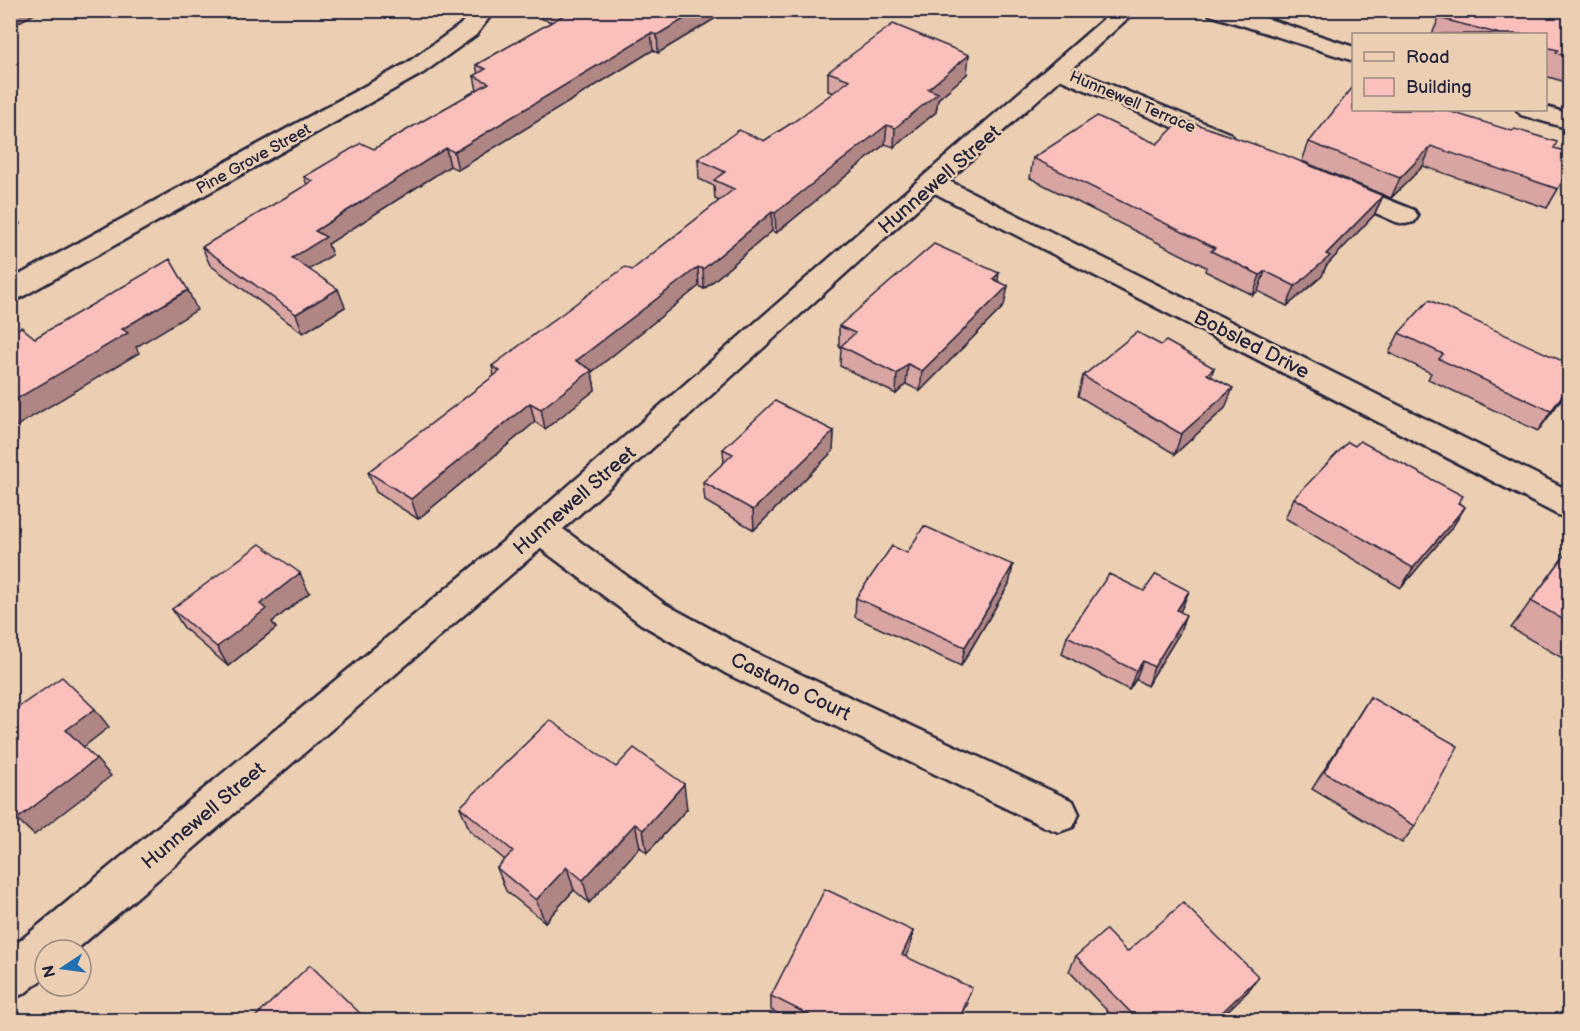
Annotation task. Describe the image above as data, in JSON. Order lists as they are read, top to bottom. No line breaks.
{"streets":{"street":["Hunnewell Terrace","Pine Grove Street","Hunnewell Street","Bobsled Drive","Castano Court"]},"crossings":[["Hunnewell Terrace","Hunnewell Street"],["Hunnewell Street","Bobsled Drive"],["Hunnewell Street","Castano Court"]],"legend":["Road","Building"],"north":"left"}
